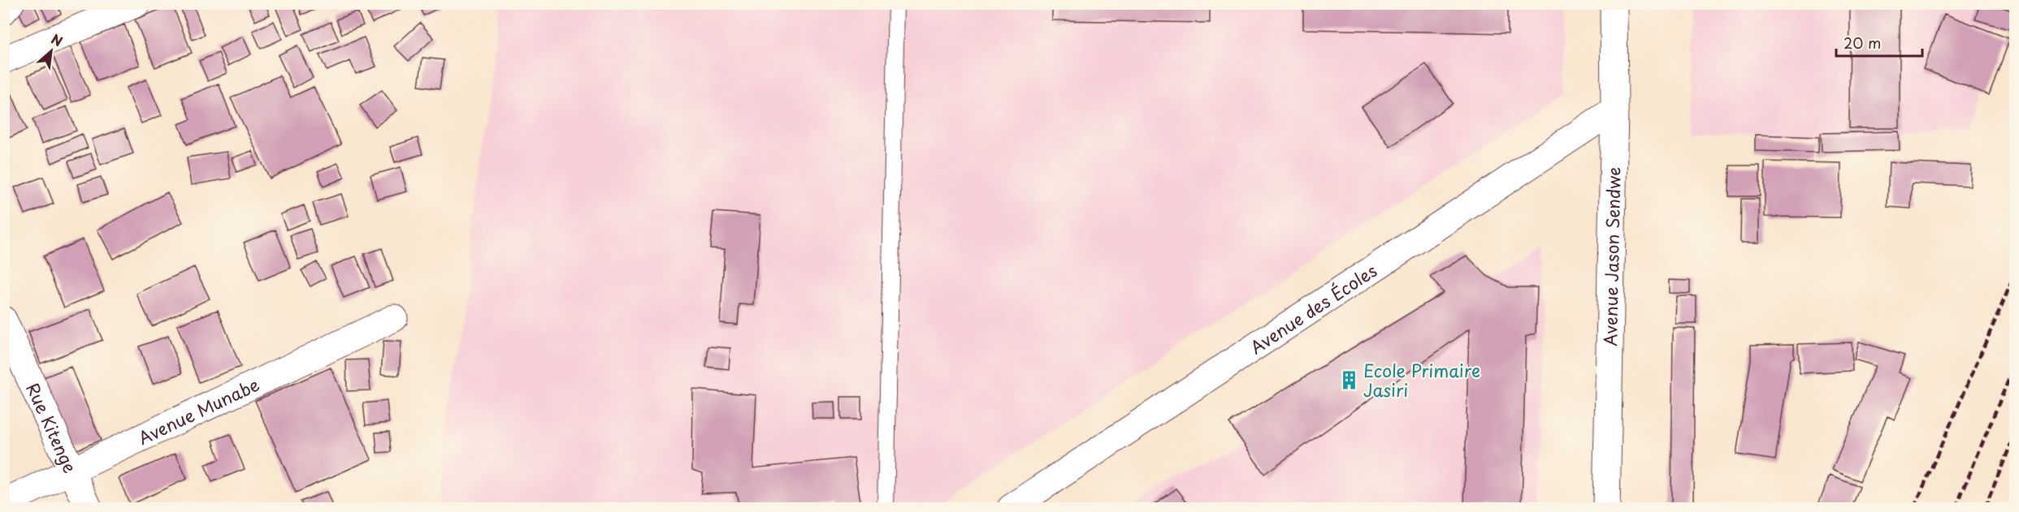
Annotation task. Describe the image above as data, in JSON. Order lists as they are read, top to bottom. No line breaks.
{"streets":{"street":["Avenue Jason Sendwe","Avenue des Écoles","Avenue Munabe","Rue Kitenge"]},"crossings":[["Avenue Jason Sendwe","Avenue des Écoles"],["Avenue Munabe","Rue Kitenge"]],"places":{"building":["Ecole Primaire Jasiri"]},"scale_bar":"20 m","north":"top right"}
